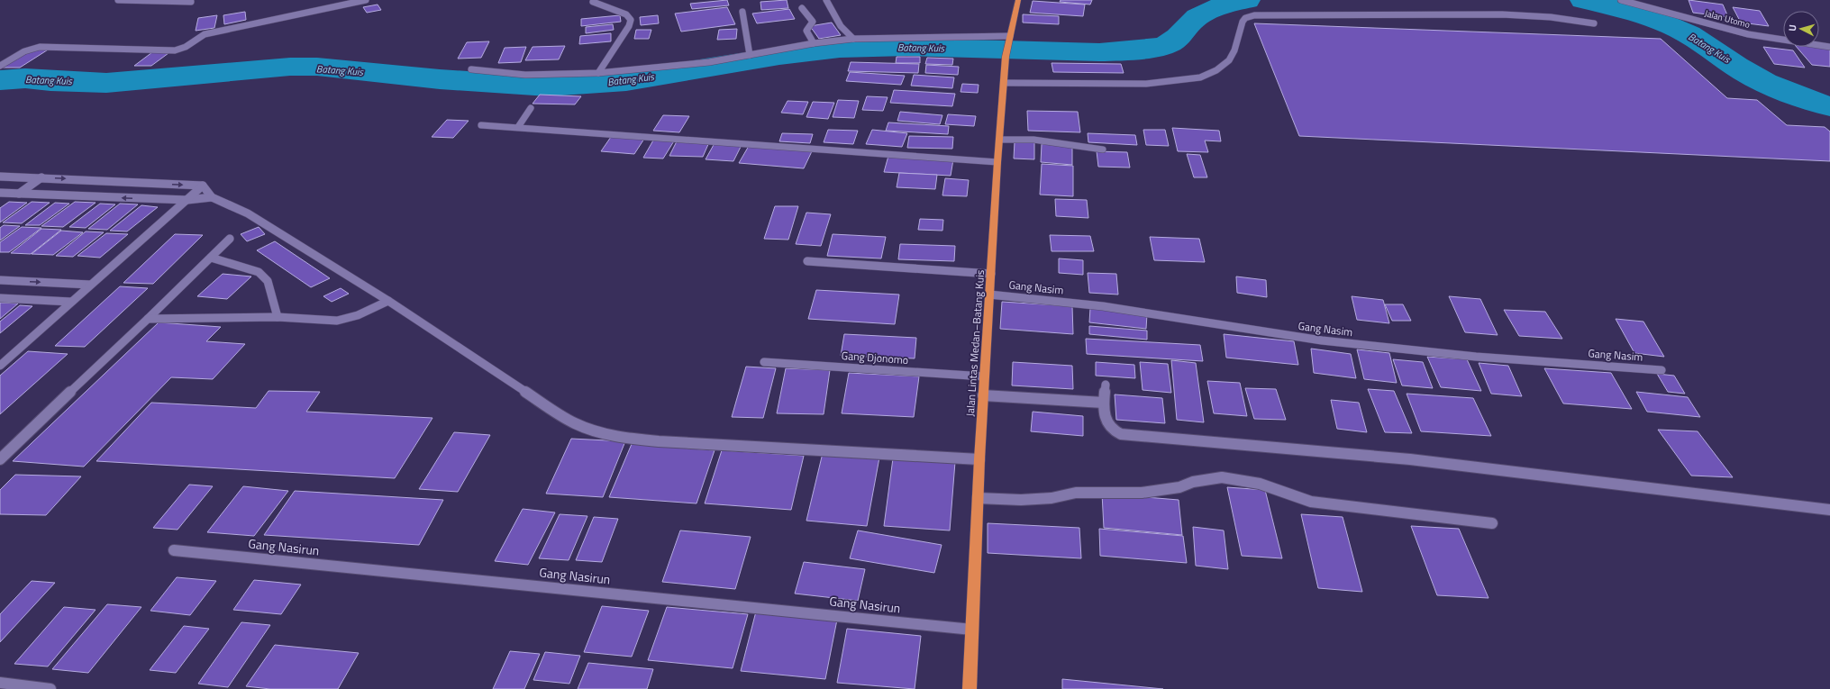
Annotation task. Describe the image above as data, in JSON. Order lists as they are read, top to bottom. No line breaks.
{"streets":{"highway":["Jalan Lintas Medan–Batang Kuis"],"street":["Jalan Utomo","Gang Nasim","Gang Djonomo","Gang Nasirun"]},"crossings":[["Gang Nasim","Jalan Lintas Medan–Batang Kuis"],["Jalan Lintas Medan–Batang Kuis","Gang Djonomo"],["Jalan Lintas Medan–Batang Kuis","Gang Nasirun"]],"water":["Batang Kuis"],"north":"left"}
